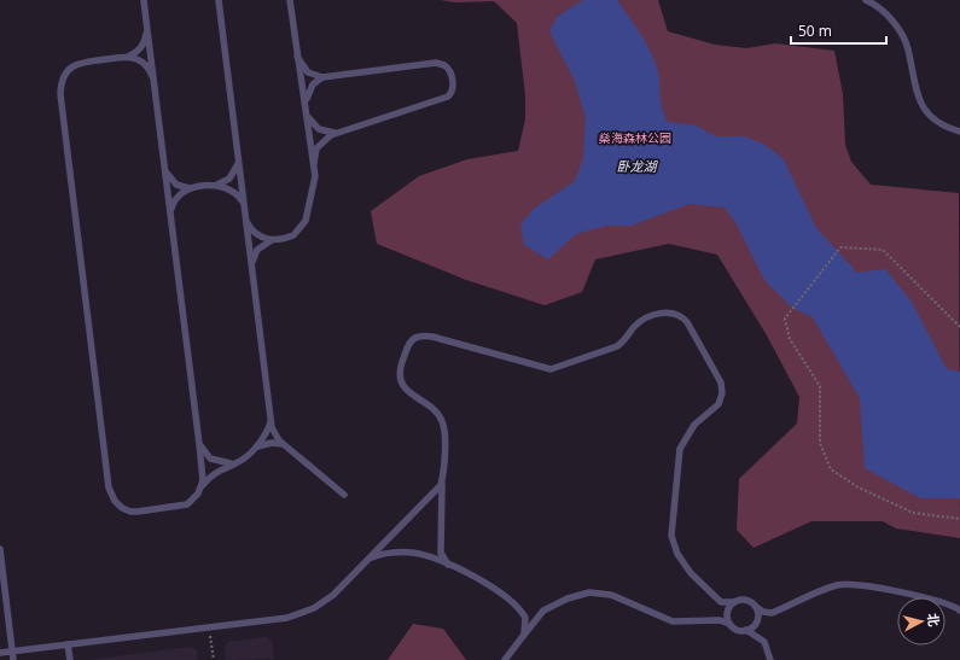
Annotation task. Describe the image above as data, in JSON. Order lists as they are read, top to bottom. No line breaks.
{"water":["卧龙湖"],"parks":["燊海森林公园"],"scale_bar":"50 m","north":"right"}
